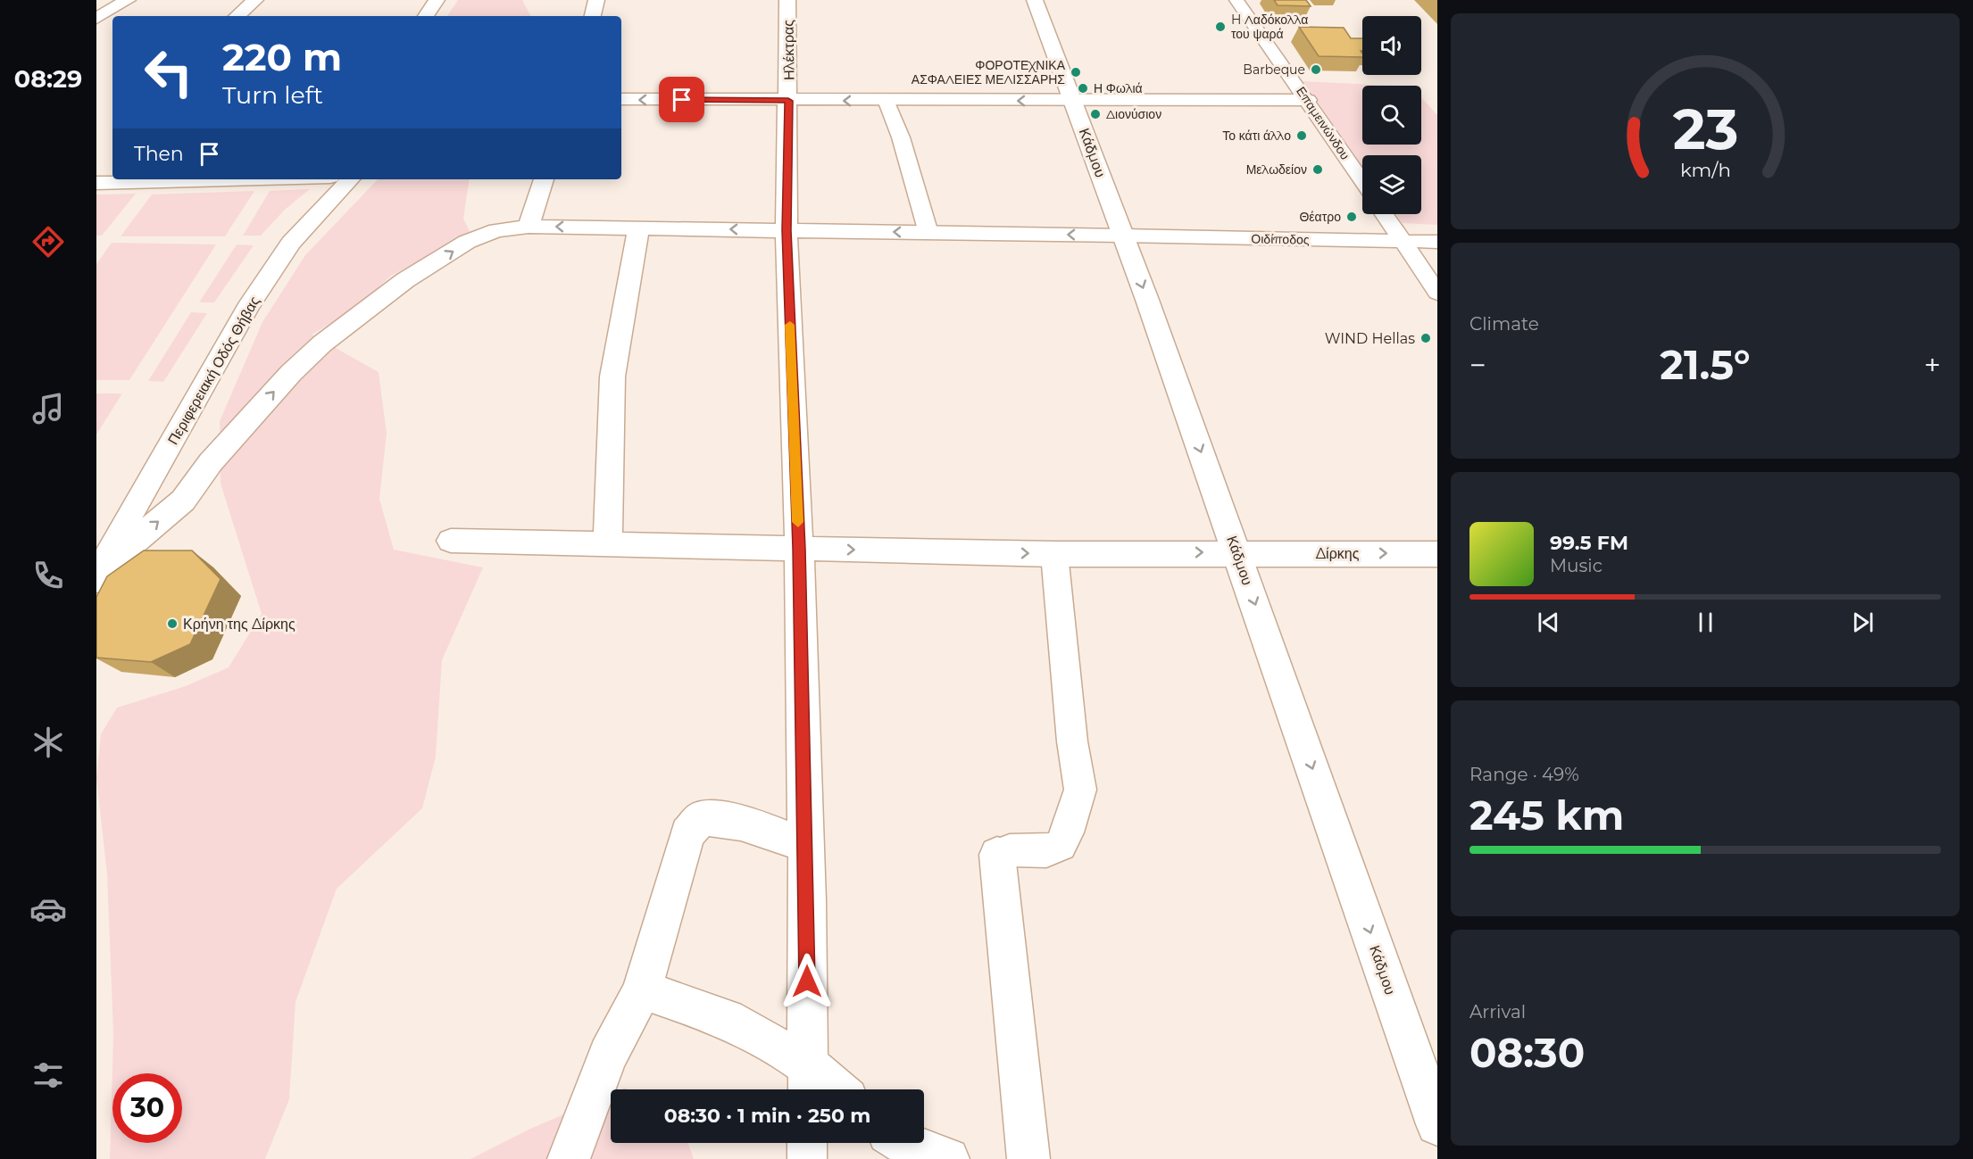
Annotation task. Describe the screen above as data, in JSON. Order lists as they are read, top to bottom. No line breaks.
{"streets":{"street":["Ηλέκτρας","Επαμεινώνδου","Κάδμου","Οιδίποδος","Περιφερειακή Οδός Θήβας","Δίρκης"]},"crossings":[["Ηλέκτρας","Δίρκης"],["Κάδμου","Οιδίποδος"],["Κάδμου","Δίρκης"]],"one_way":["Κάδμου","Δίρκης"],"places":["H Λαδόκολλα του ψαρά","Barbeque","ΦΟΡΟΤΕΧΝΙΚΑ ΑΣΦΑΛΕΙΕΣ ΜΕΛΙΣΣΑΡΗΣ","Η Φωλιά","Διονύσιον","Το κάτι άλλο","Μελωδείον","Θέατρο","WIND Hellas","Κρήνη της Δίρκης"],"page":{"tabs":"08:29","turn":["220 m","Turn left"],"then":"Then","tile":["Climate",["Range · 49%","245 km"],["Arrival","08:30"]],"heat":["−","21.5°","+"],"song":["99.5 FM","Music"],"limit":"30","trip":"08:30 · 1 min · 250 m","gauge":["23","km/h"]}}
